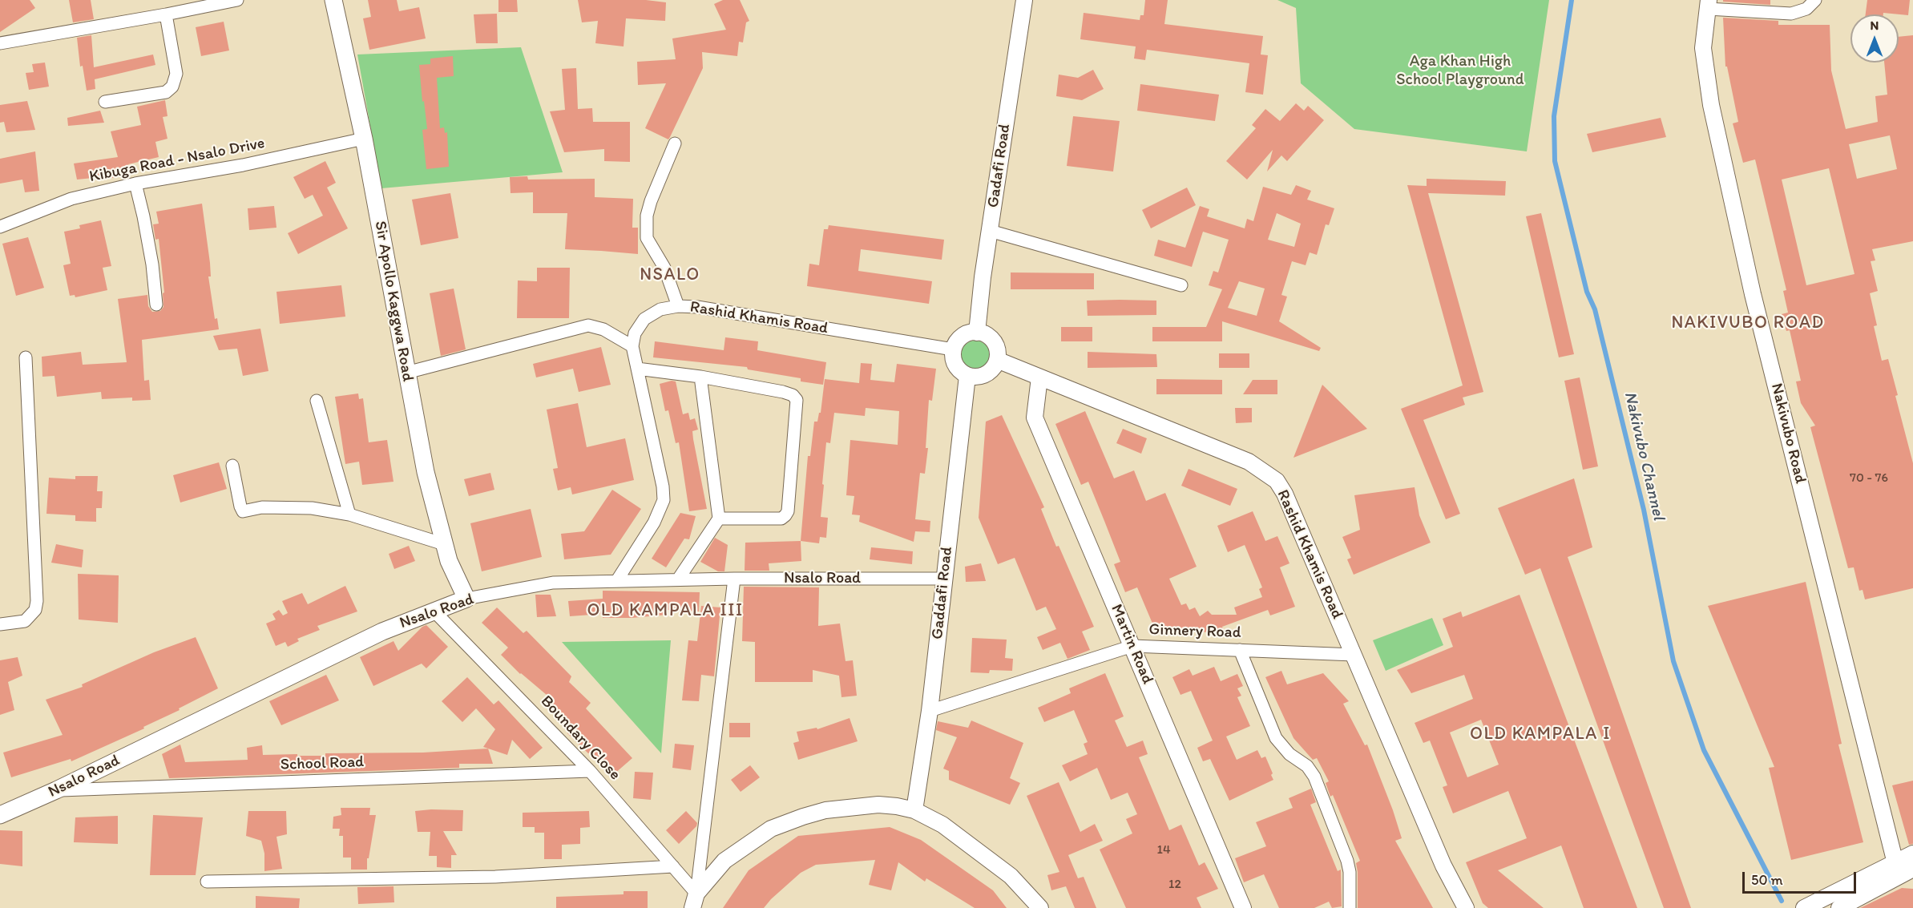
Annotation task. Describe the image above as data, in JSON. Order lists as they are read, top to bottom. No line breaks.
{"streets":{"main road":["Sir Apollo Kaggwa Road","Nsalo Road"],"street":["Kibuga Road - Nsalo Drive","Gadafi Road","Rashid Khamis Road","Nakivubo Road","Gaddafi Road","Ginnery Road","Martin Road","Boundary Close","School Road"]},"crossings":[["Kibuga Road - Nsalo Drive","Sir Apollo Kaggwa Road"],["Gadafi Road","Rashid Khamis Road"],["Gadafi Road","Gaddafi Road"],["Sir Apollo Kaggwa Road","Nsalo Road"],["Rashid Khamis Road","Gaddafi Road"],["Rashid Khamis Road","Ginnery Road"],["Rashid Khamis Road","Martin Road"],["Nsalo Road","Gaddafi Road"],["Nsalo Road","Boundary Close"],["Nsalo Road","School Road"],["Gaddafi Road","Ginnery Road"],["Ginnery Road","Martin Road"],["Boundary Close","School Road"]],"districts":["NSALO","NAKIVUBO ROAD","OLD KAMPALA III","OLD KAMPALA I"],"water":["Nakivubo Channel"],"parks":["Aga Khan High School Playground"],"house_numbers":["70 - 76","14","12"],"scale_bar":"50 m","north":"top"}
